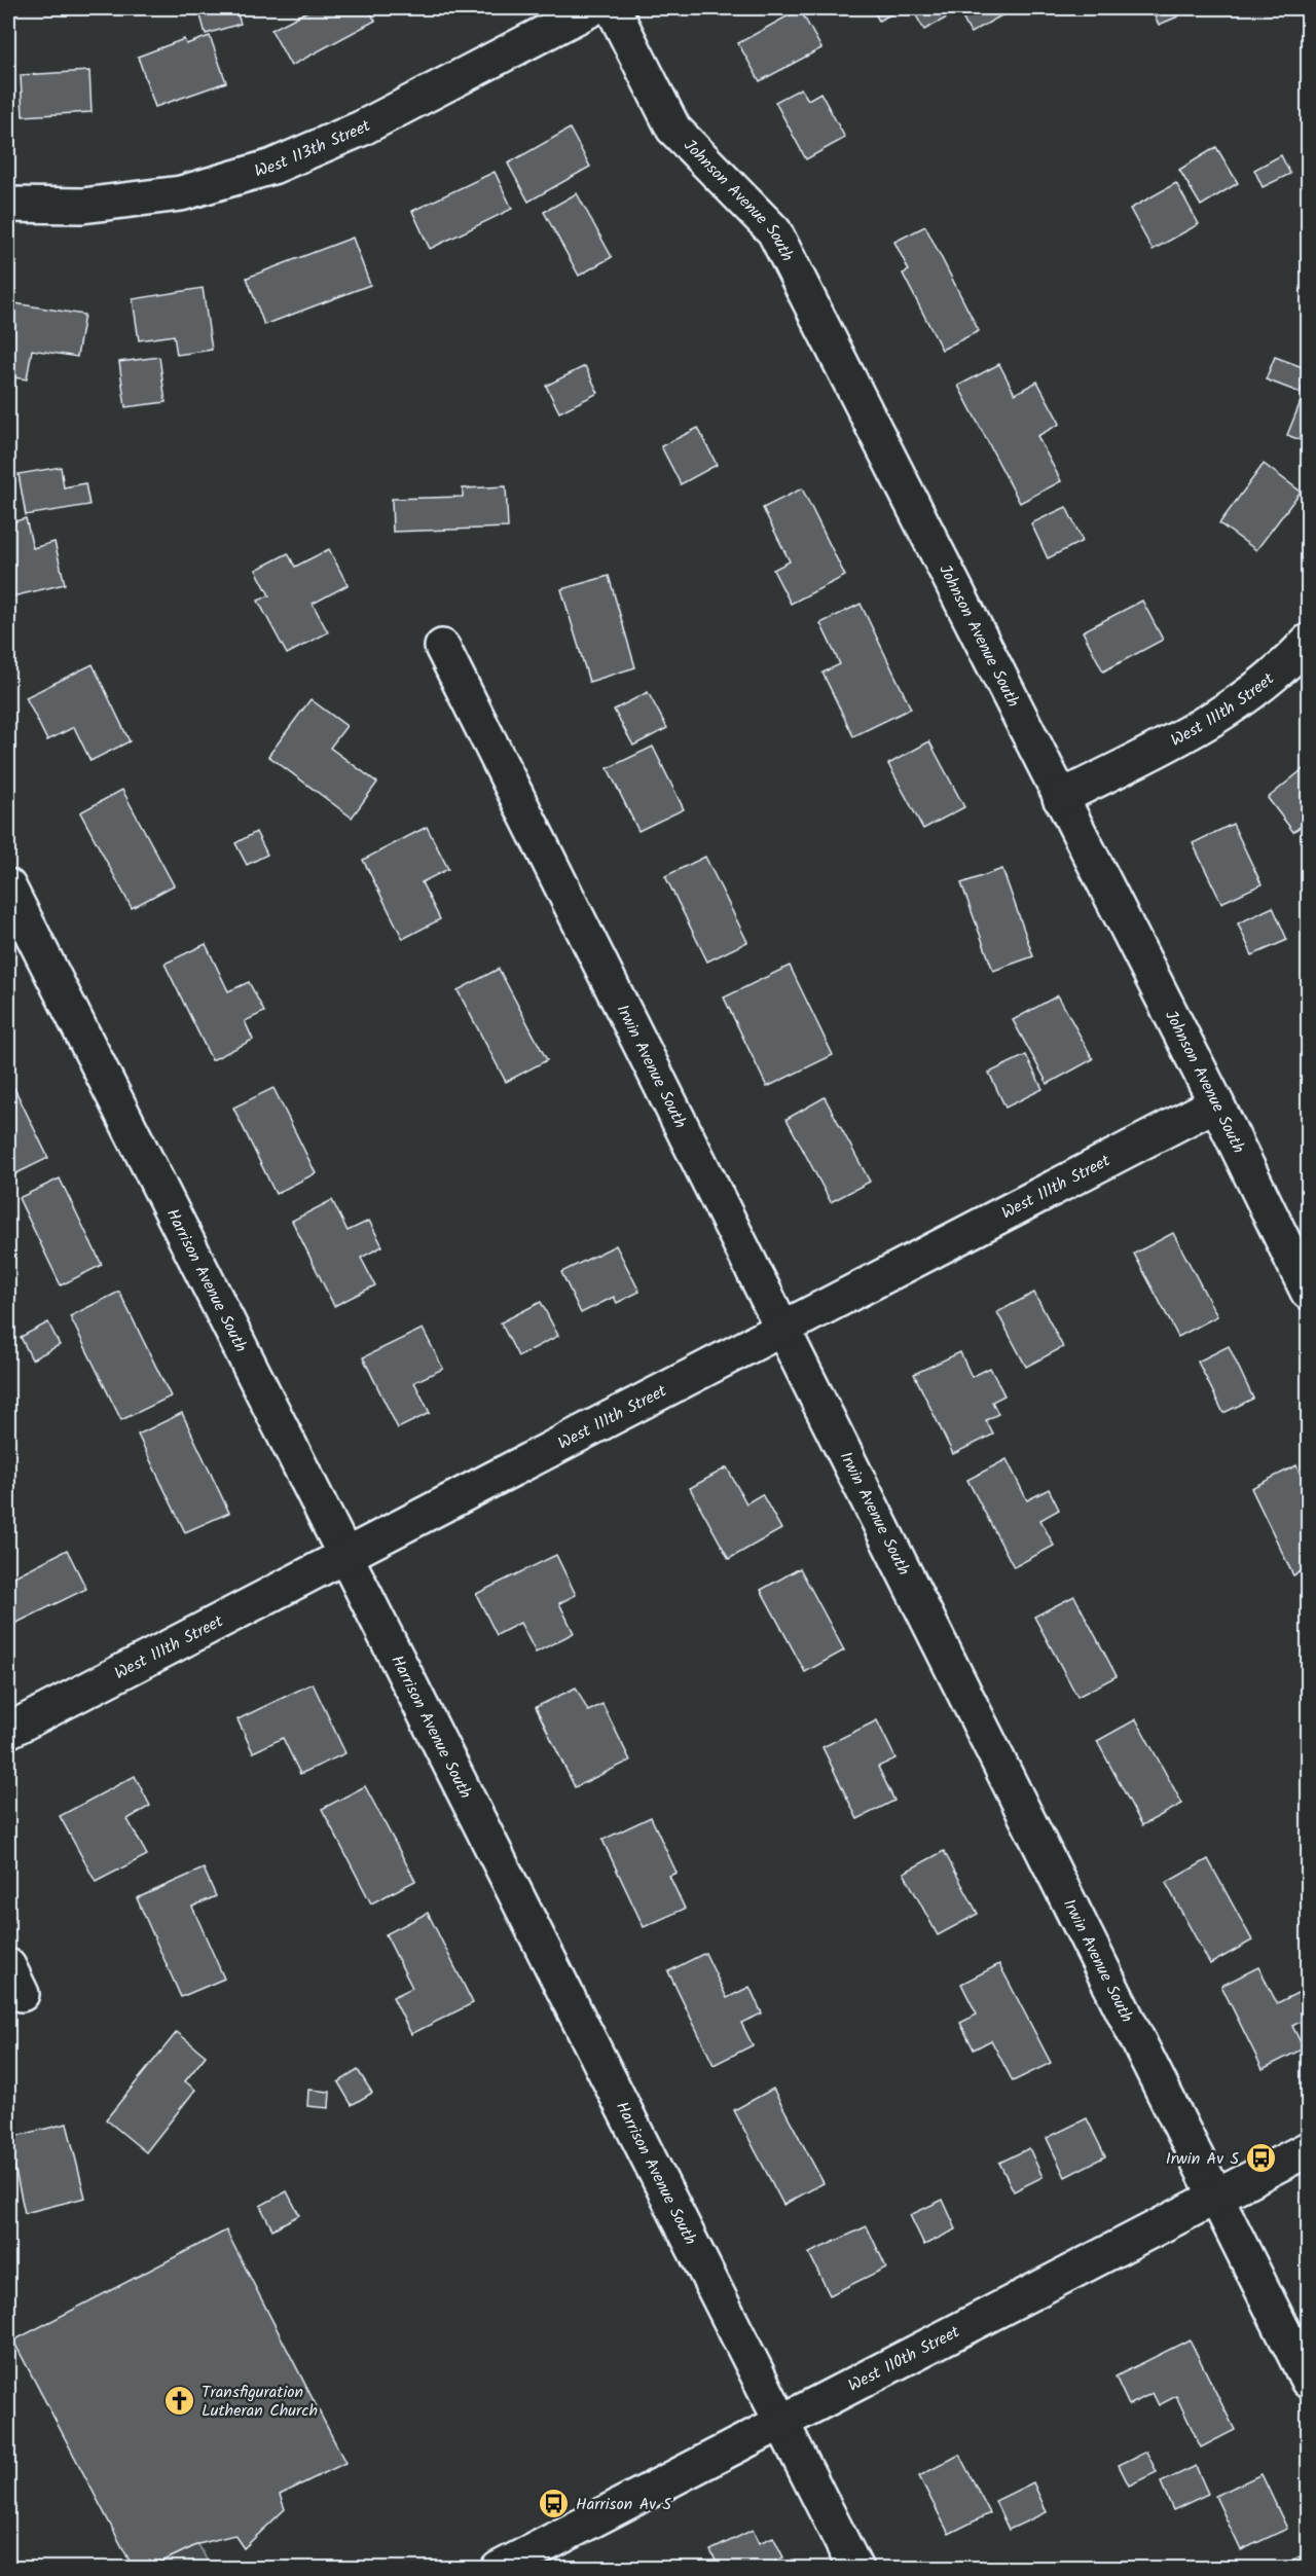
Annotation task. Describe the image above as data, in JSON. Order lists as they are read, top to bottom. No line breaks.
{"streets":{"street":["West 113th Street","Johnson Avenue South","West 111th Street","Irwin Avenue South","Harrison Avenue South","West 110th Street"]},"crossings":[["Johnson Avenue South","West 111th Street"],["West 111th Street","Irwin Avenue South"],["West 111th Street","Harrison Avenue South"],["Irwin Avenue South","West 110th Street"],["Harrison Avenue South","West 110th Street"]],"places":{"bus stop":["Irwin Av S","Harrison Av S"],"church":["Transfiguration Lutheran Church"]}}
